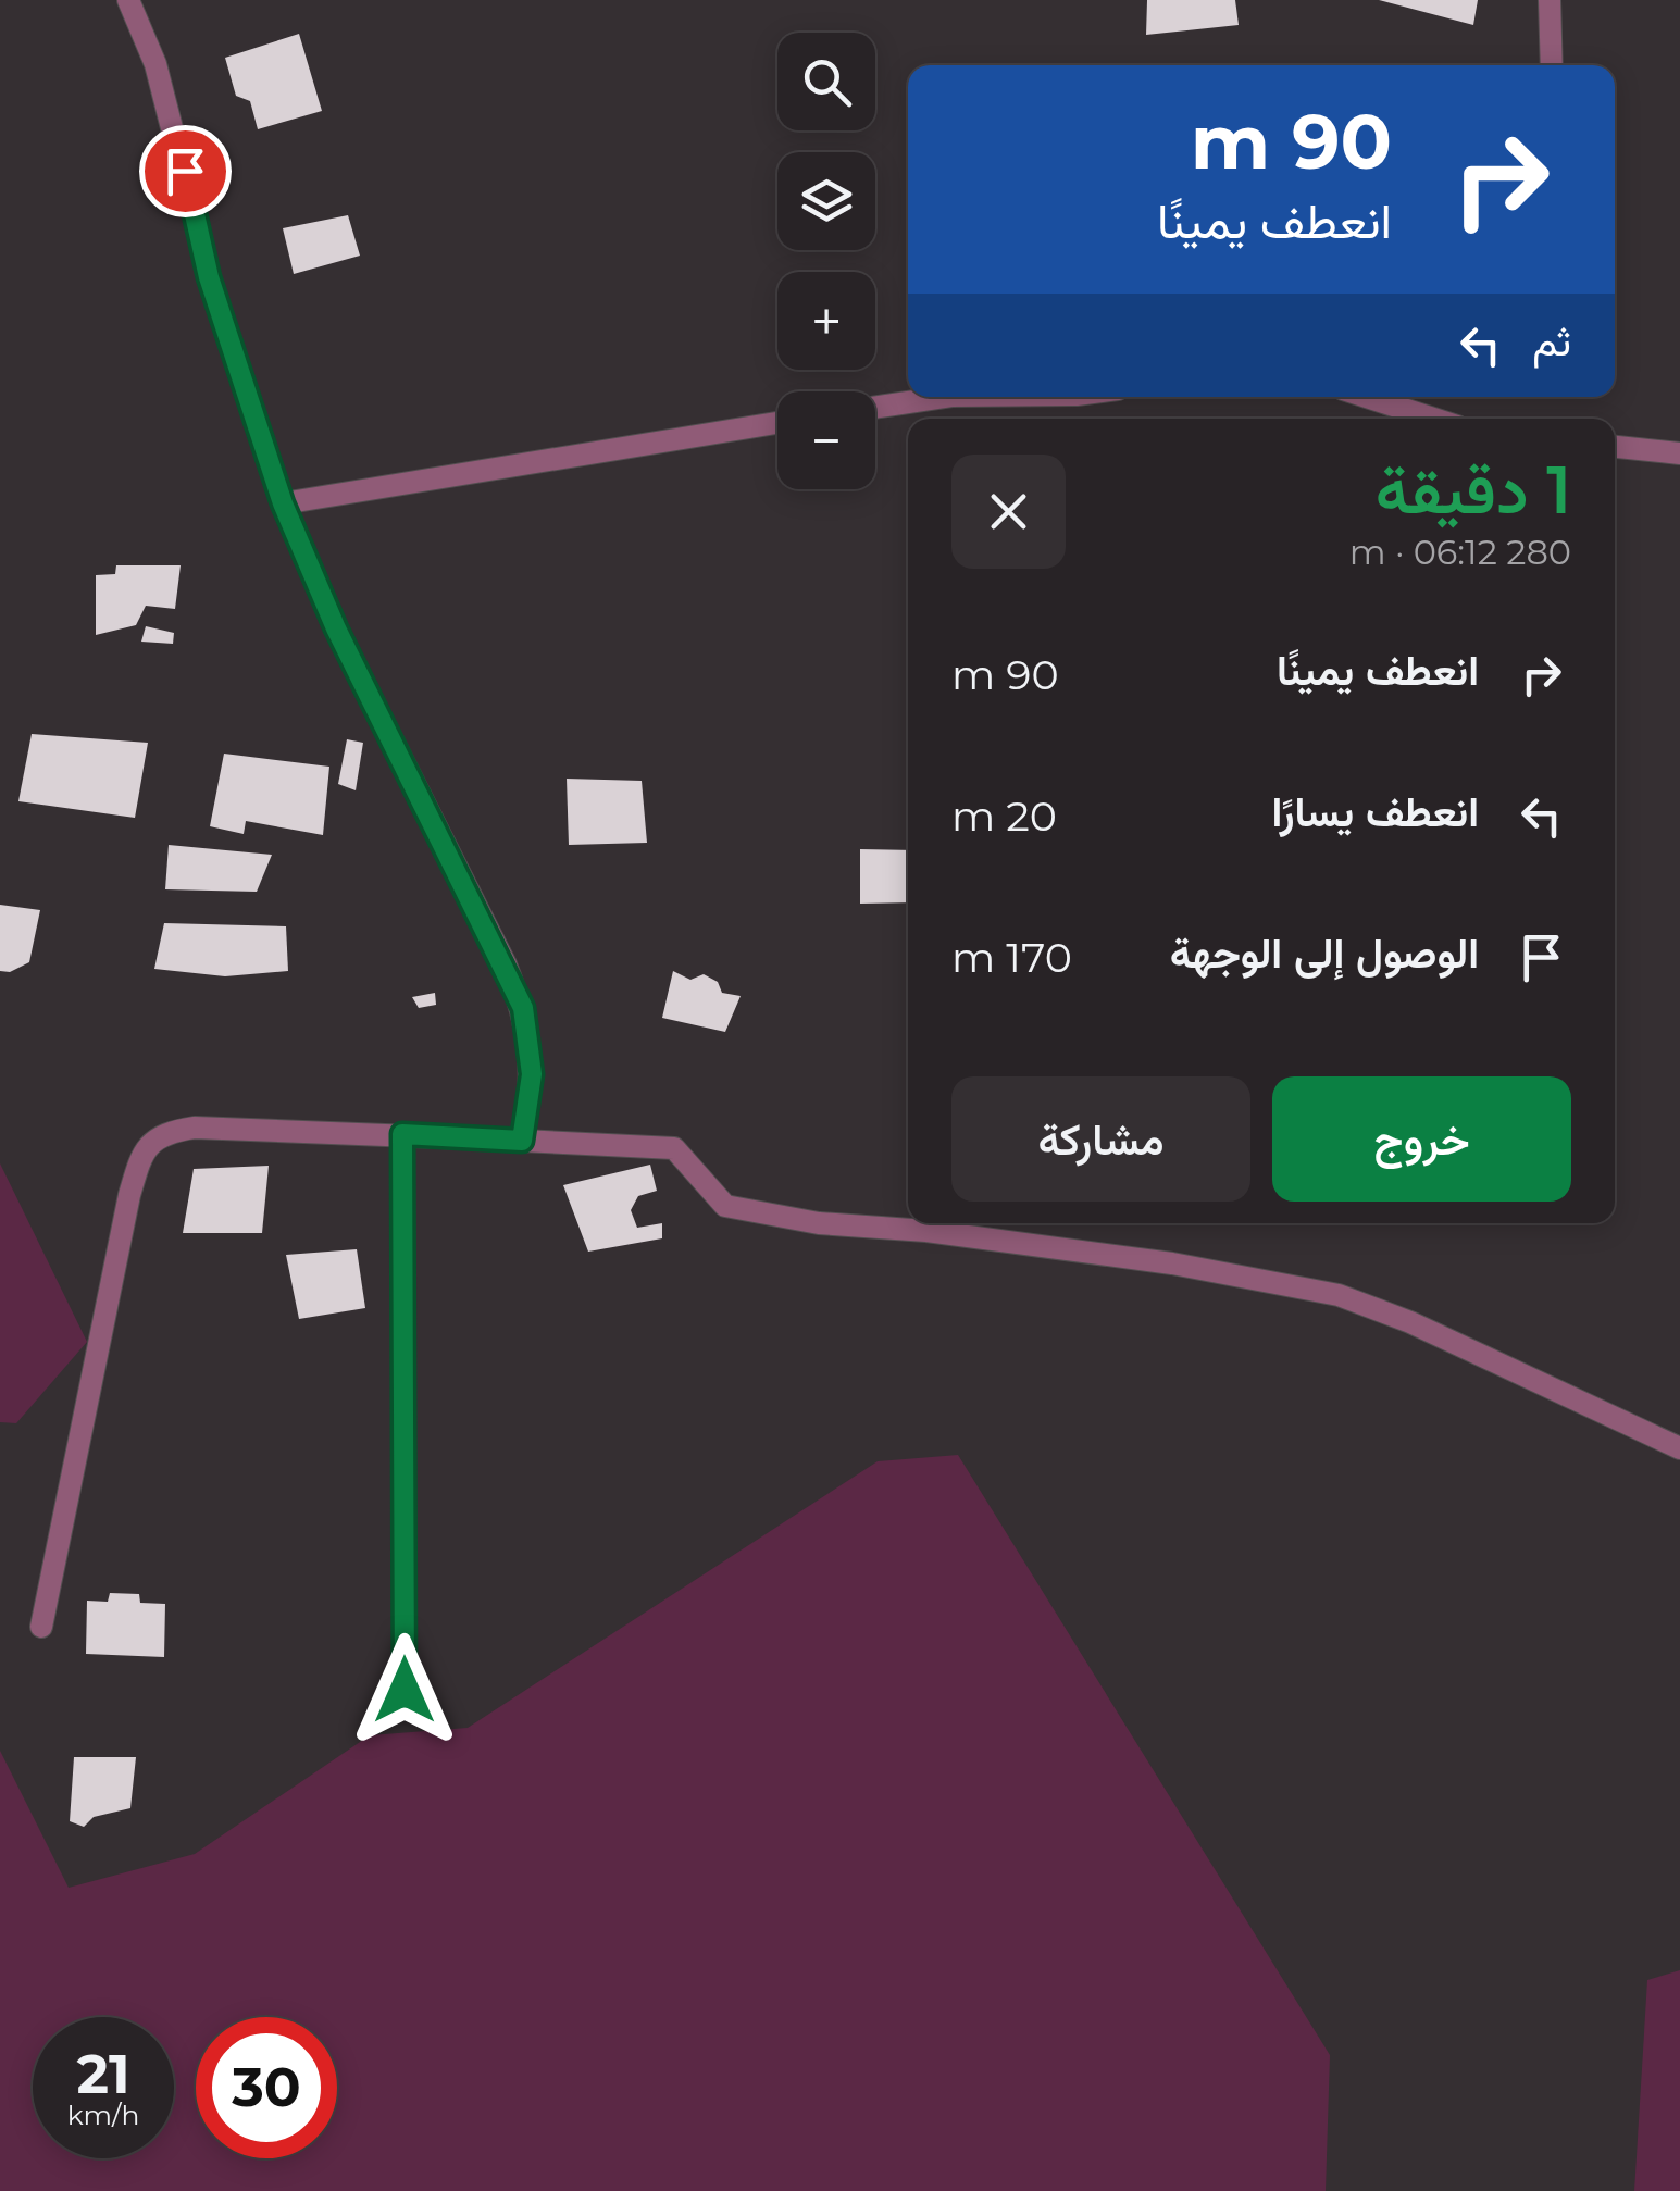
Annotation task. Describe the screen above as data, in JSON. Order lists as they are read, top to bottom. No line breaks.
{"page":{"map_buttons":["+","−"],"turn":["90 m","انعطف يمينًا"],"then":"ثم","heading":["1 دقيقة","280 m · 06:12"],"list":[{"name":"انعطف يمينًا","value":"90 m"},{"name":"انعطف يسارًا","value":"20 m"},{"name":"الوصول إلى الوجهة","value":"170 m"}],"buttons":["خروج","مشاركة"],"speed":"21 km/h","limit":"30"}}
